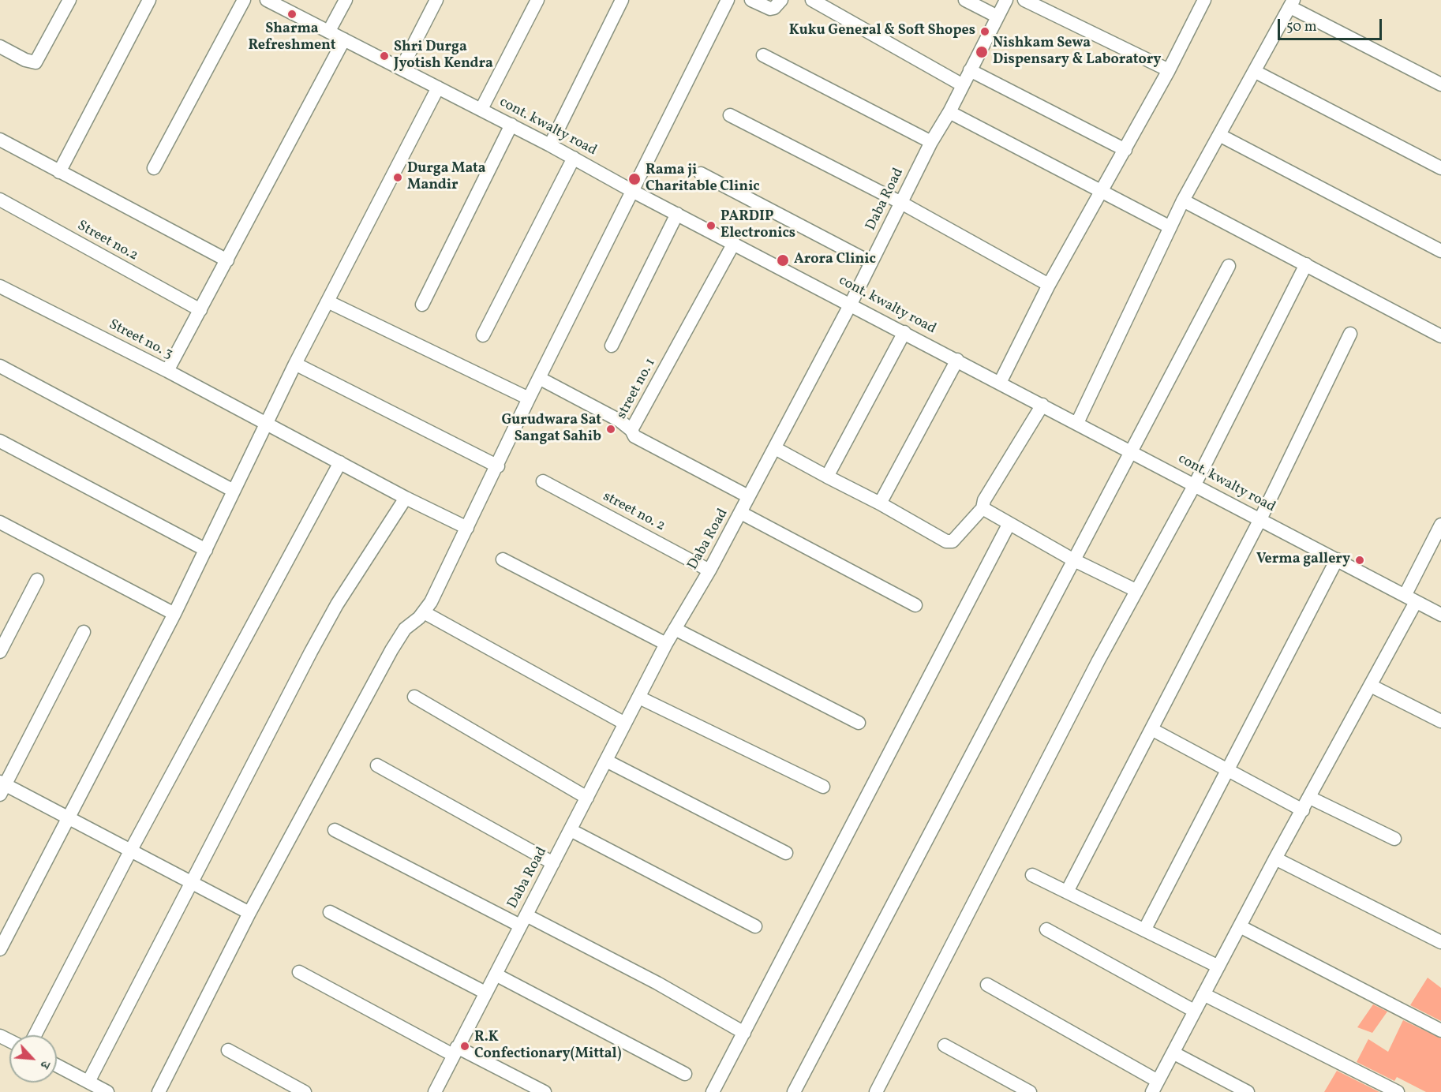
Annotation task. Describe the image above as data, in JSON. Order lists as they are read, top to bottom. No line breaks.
{"streets":{"street":["cont. kwalty road","Daba Road","Street no.2","Street no. 3","street no. 1","street no. 2"]},"crossings":[["cont. kwalty road","Daba Road"],["cont. kwalty road","street no. 1"],["Daba Road","street no. 1"],["Daba Road","street no. 2"]],"places":["Sharma Refreshment","Kuku General & Soft Shopes","Nishkam Sewa Dispensary & Laboratory","Shri Durga Jyotish Kendra","Durga Mata Mandir","Rama ji Charitable Clinic","PARDIP Electronics","Arora Clinic","Gurudwara Sat Sangat Sahib","Verma gallery","R.K Confectionary(Mittal)"],"scale_bar":"50 m","north":"bottom right"}
